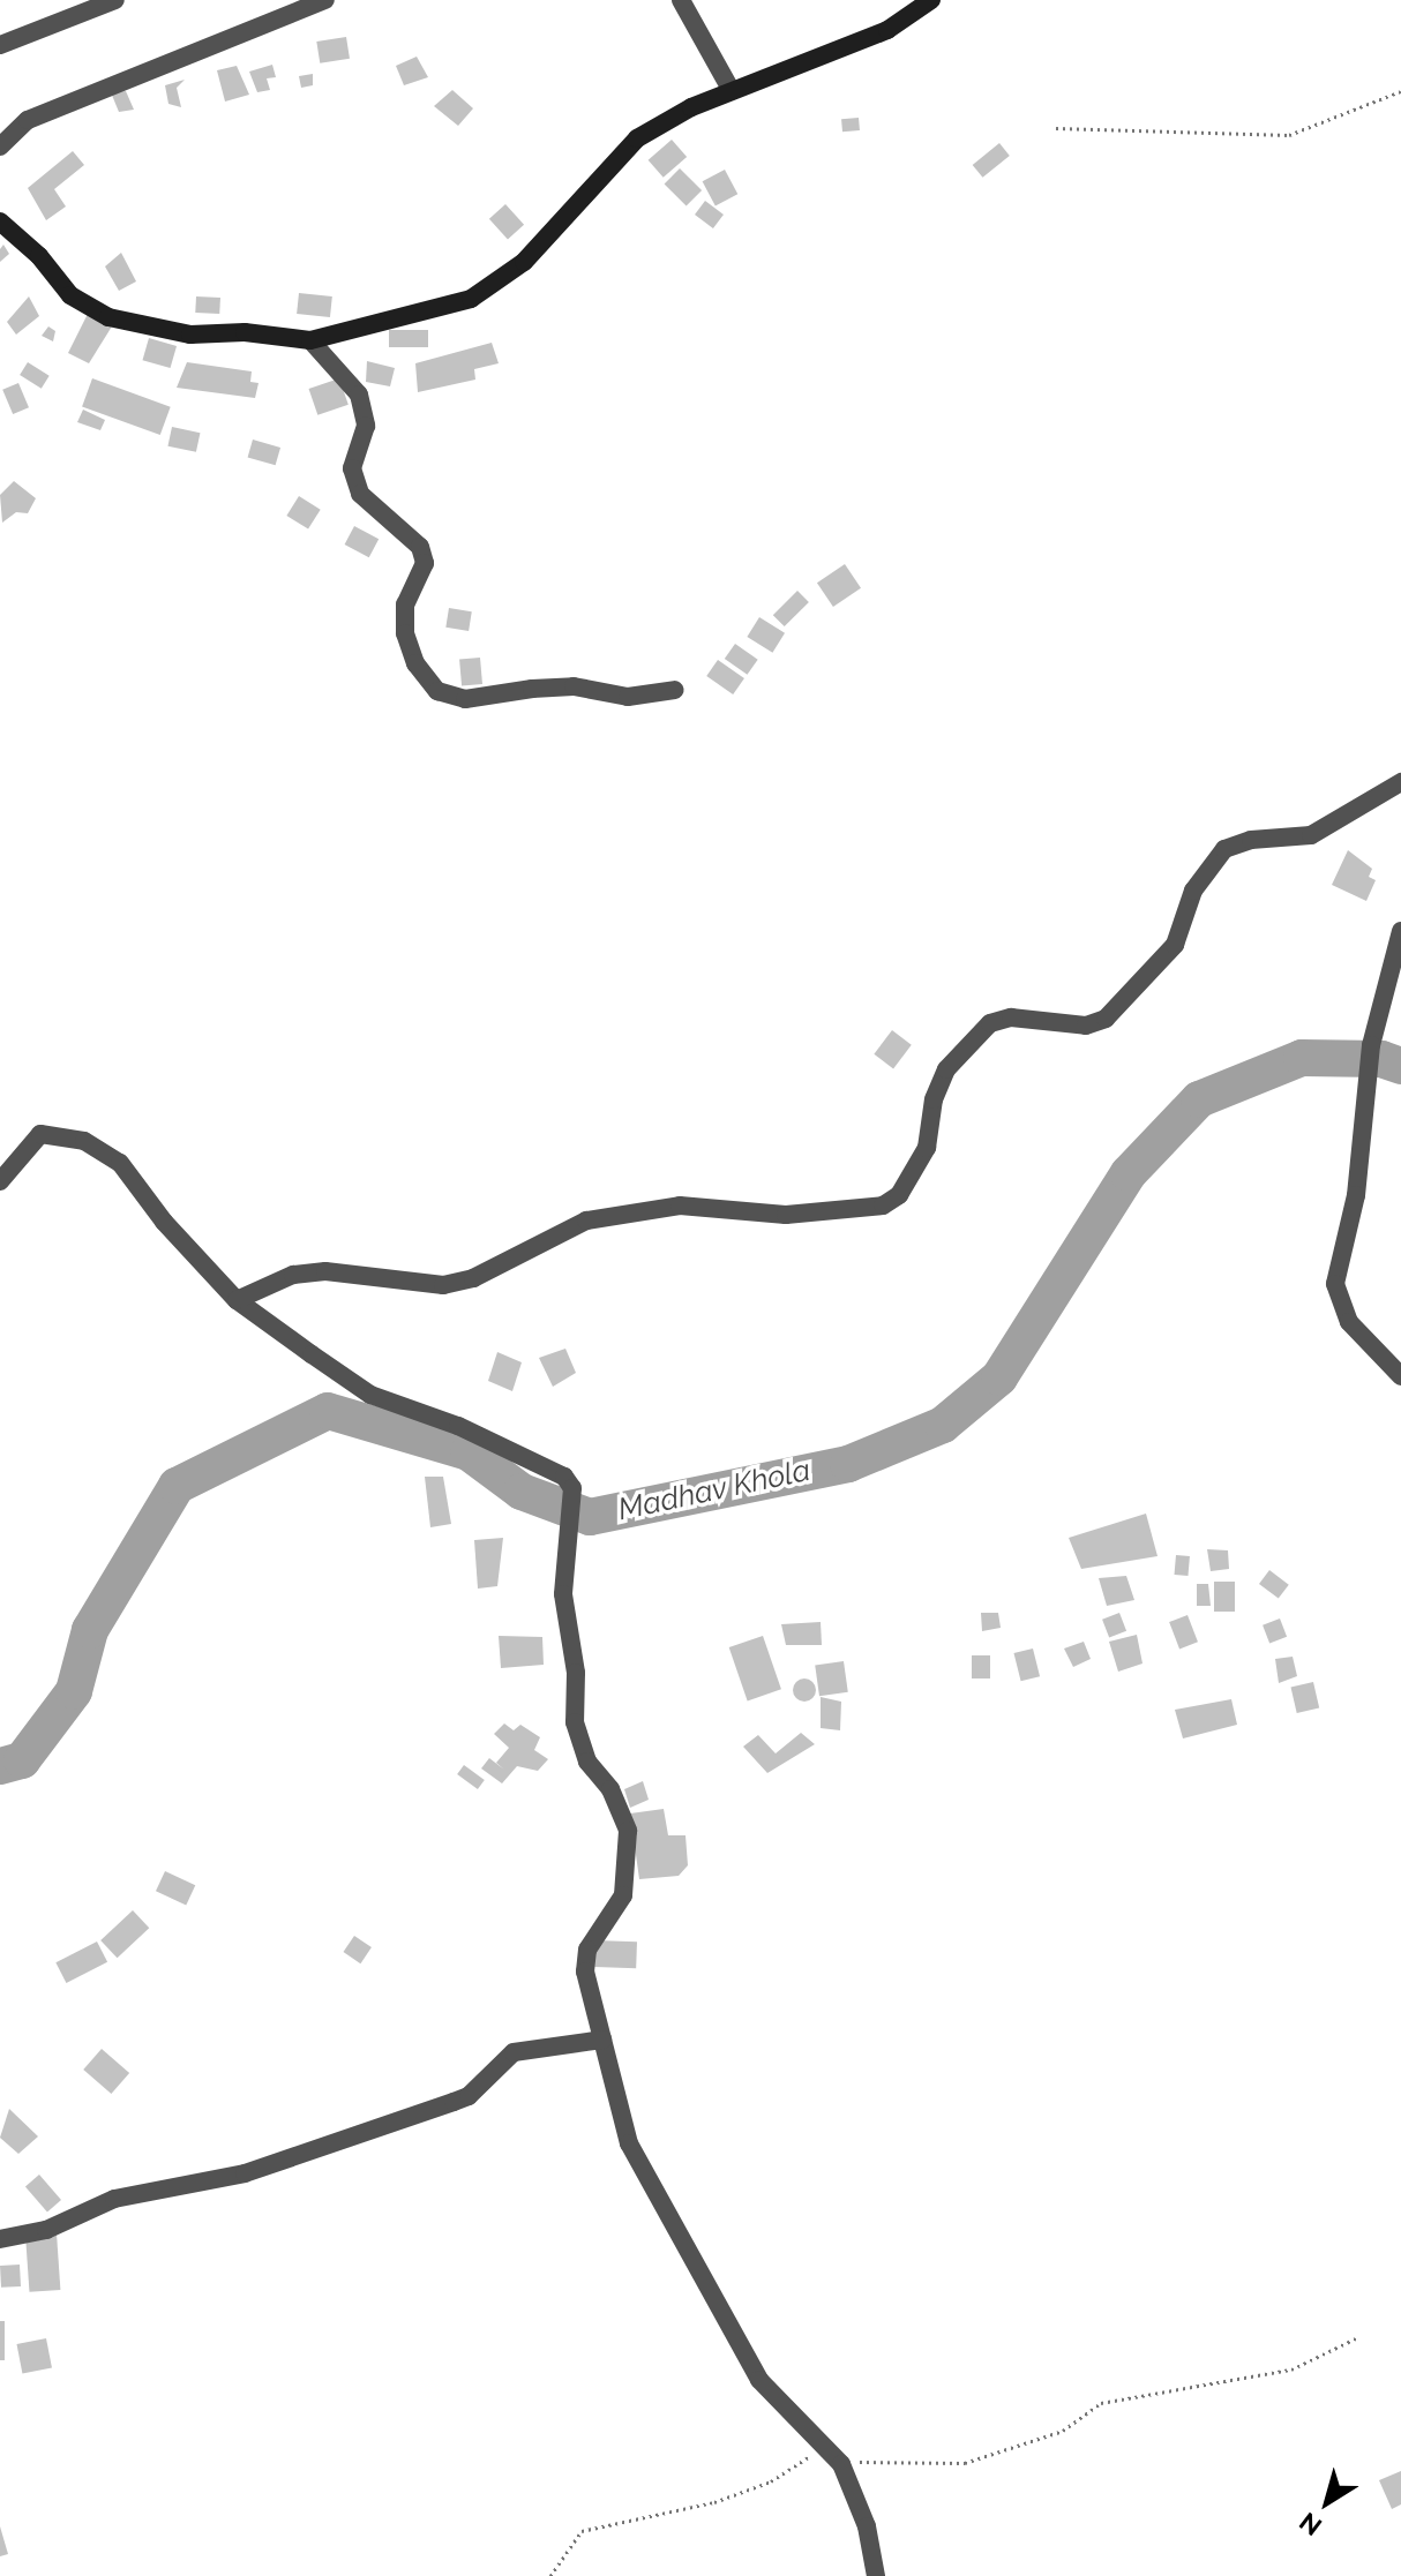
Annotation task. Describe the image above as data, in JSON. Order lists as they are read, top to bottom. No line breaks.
{"water":["Madhav Khola"],"north":"bottom left"}
